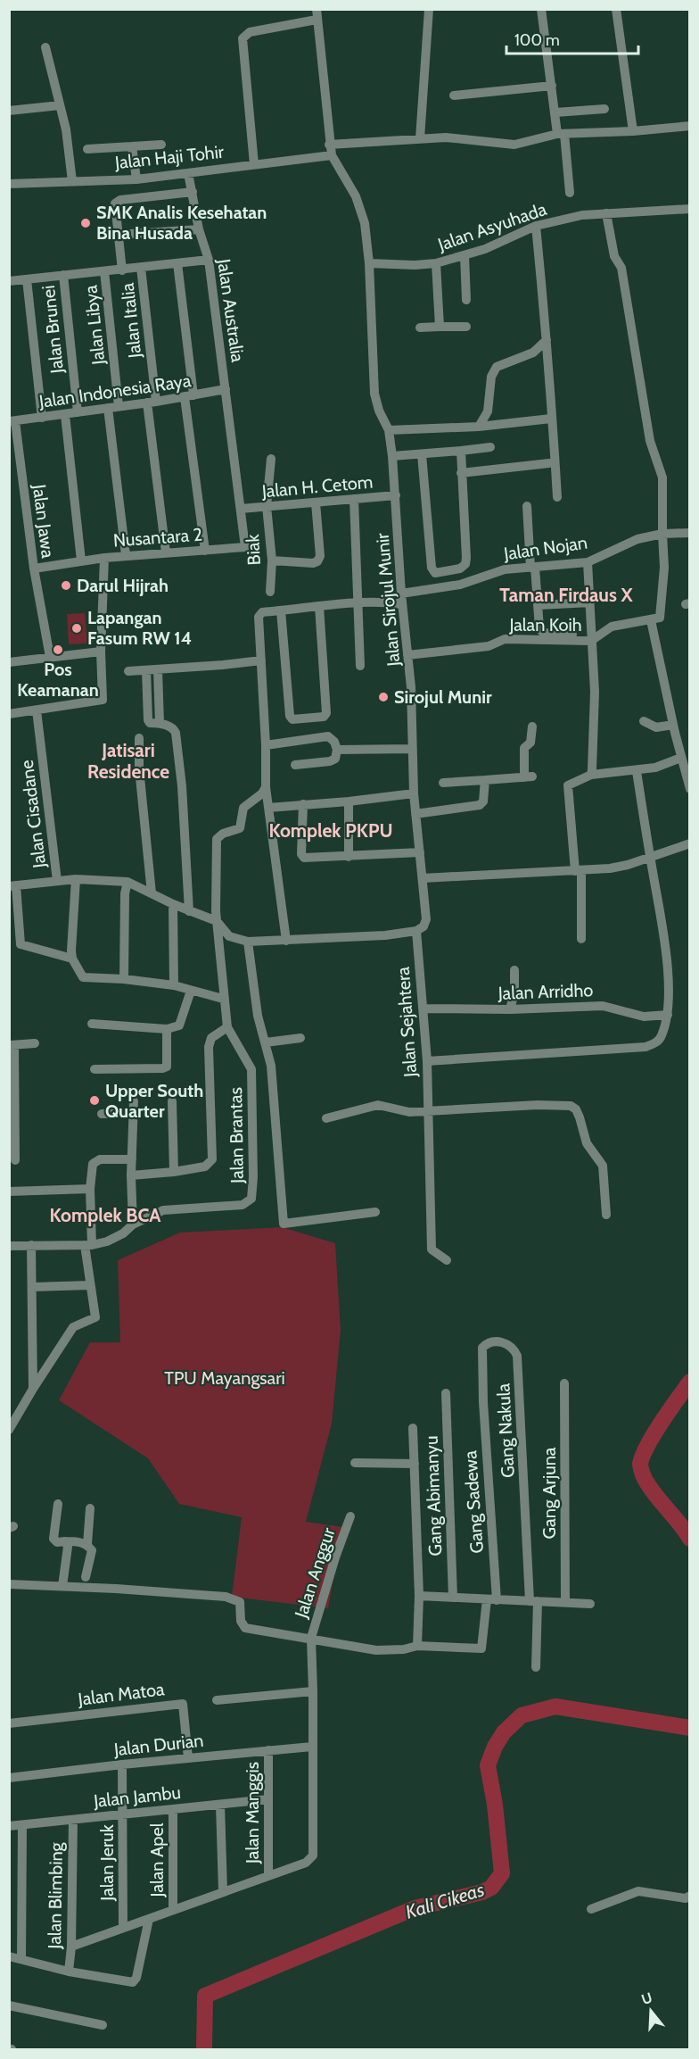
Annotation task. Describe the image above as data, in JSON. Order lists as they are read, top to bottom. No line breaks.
{"streets":{"street":["Jalan Haji Tohir","Jalan Asyuhada","Jalan Australia","Jalan Italia","Jalan Libya","Jalan Brunei","Jalan Indonesia Raya","Jalan H. Cetom","Jalan Jawa","Nusantara 2","Jalan Nojan","Biak","Jalan Sirojul Munir","Jalan Koih","Jalan Cisadane","Jalan Arridho","Jalan Sejahtera","Jalan Brantas","Gang Nakula","Gang Arjuna","Gang Abimanyu","Gang Sadewa","Jalan Anggur","Jalan Matoa","Jalan Durian","Jalan Jambu","Jalan Manggis","Jalan Apel","Jalan Jeruk","Jalan Blimbing"]},"crossings":[["Jalan Haji Tohir","Jalan Australia"],["Jalan Haji Tohir","Jalan Sirojul Munir"],["Jalan Asyuhada","Jalan Sirojul Munir"],["Jalan Australia","Jalan Indonesia Raya"],["Jalan Australia","Jalan H. Cetom"],["Jalan Australia","Nusantara 2"],["Jalan Italia","Jalan Indonesia Raya"],["Jalan Italia","Nusantara 2"],["Jalan Libya","Jalan Indonesia Raya"],["Jalan Brunei","Jalan Indonesia Raya"],["Jalan Indonesia Raya","Jalan Jawa"],["Jalan H. Cetom","Nusantara 2"],["Jalan H. Cetom","Biak"],["Jalan H. Cetom","Jalan Sirojul Munir"],["Jalan Jawa","Nusantara 2"],["Jalan Nojan","Jalan Sirojul Munir"],["Jalan Sirojul Munir","Jalan Koih"],["Jalan Sirojul Munir","Jalan Sejahtera"],["Jalan Arridho","Jalan Sejahtera"],["Gang Nakula","Gang Sadewa"],["Jalan Anggur","Jalan Durian"],["Jalan Anggur","Jalan Manggis"],["Jalan Matoa","Jalan Durian"],["Jalan Durian","Jalan Manggis"],["Jalan Durian","Jalan Jeruk"],["Jalan Jambu","Jalan Manggis"],["Jalan Jambu","Jalan Apel"],["Jalan Jambu","Jalan Jeruk"],["Jalan Jambu","Jalan Blimbing"]],"districts":["Taman Firdaus X","Jatisari Residence","Komplek PKPU","Komplek BCA"],"water":["Kali Cikeas"],"parks":["TPU Mayangsari"],"places":["SMK Analis Kesehatan Bina Husada","Darul Hijrah","Lapangan Fasum RW 14","Pos Keamanan","Sirojul Munir","Upper South Quarter"],"scale_bar":"100 m","north":"top"}
